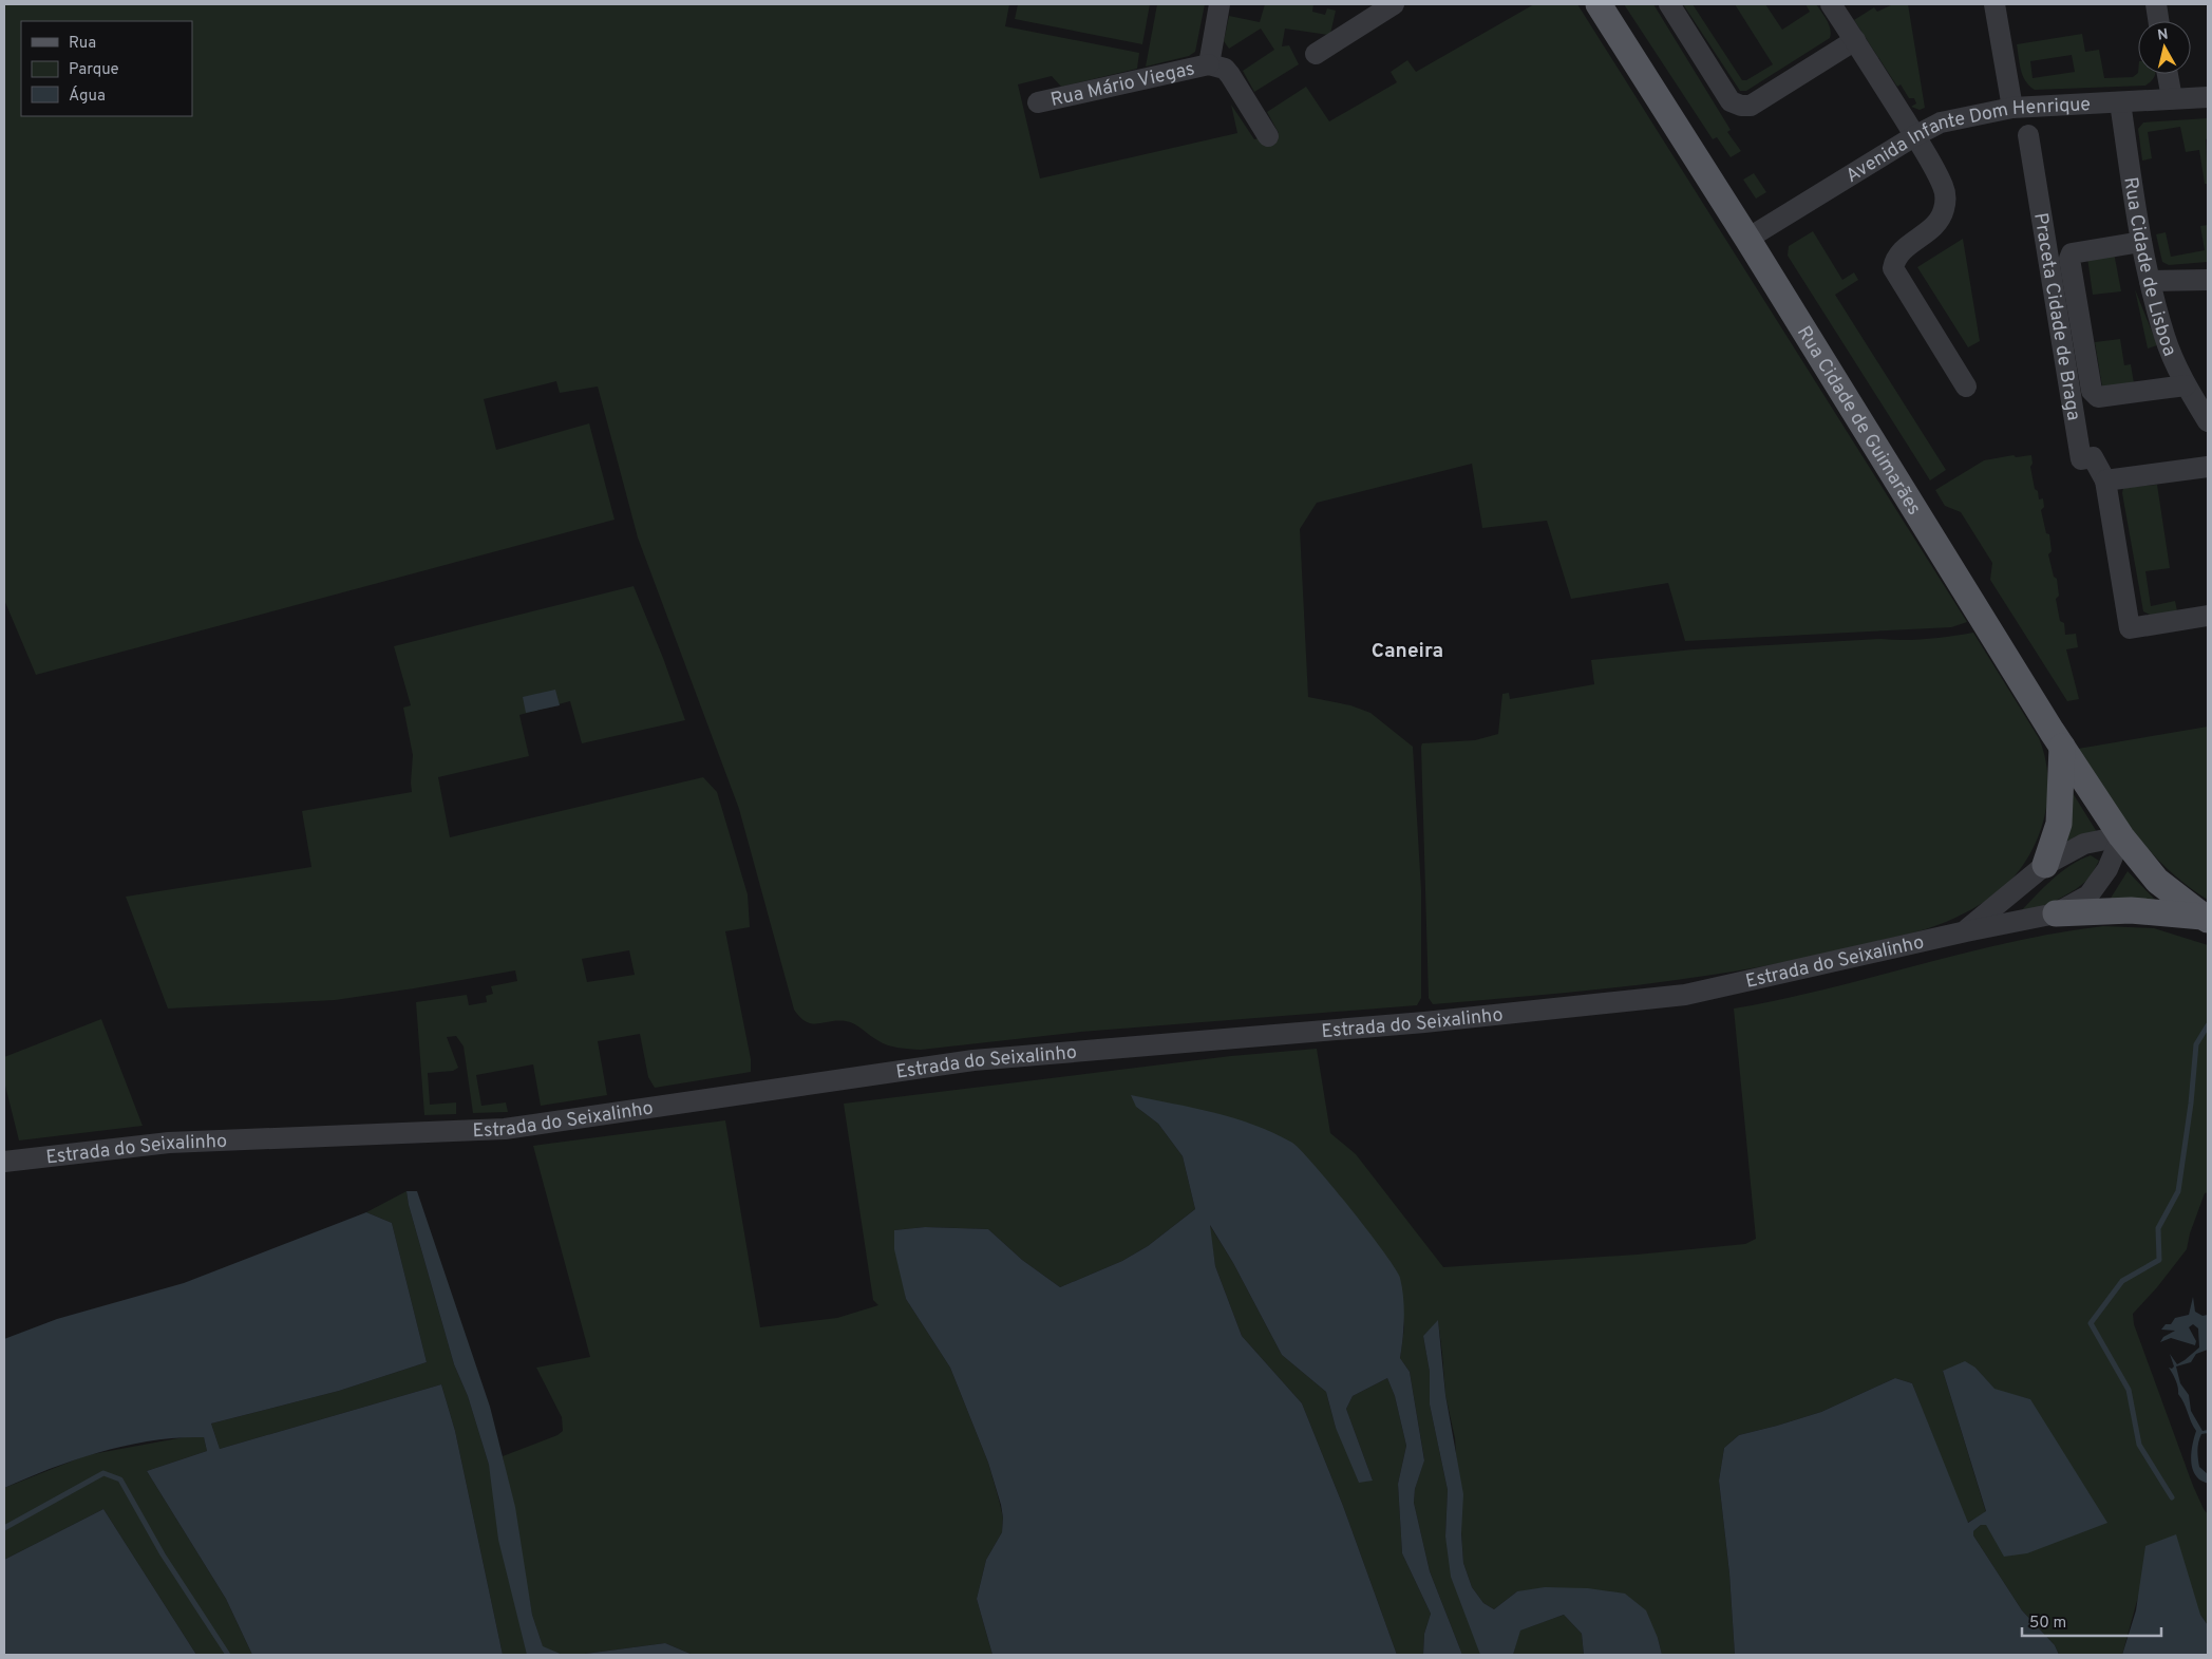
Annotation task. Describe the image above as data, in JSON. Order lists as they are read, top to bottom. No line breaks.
{"streets":{"main road":["Rua Cidade de Guimarães"],"street":["Rua Mário Viegas","Avenida Infante Dom Henrique","Rua Cidade de Lisboa","Praceta Cidade de Braga","Estrada do Seixalinho"]},"crossings":[["Avenida Infante Dom Henrique","Rua Cidade de Lisboa"],["Avenida Infante Dom Henrique","Rua Cidade de Guimarães"],["Rua Cidade de Lisboa","Praceta Cidade de Braga"],["Rua Cidade de Guimarães","Estrada do Seixalinho"]],"districts":["Caneira"],"legend":["Rua","Parque","Água"],"scale_bar":"50 m","north":"top"}
